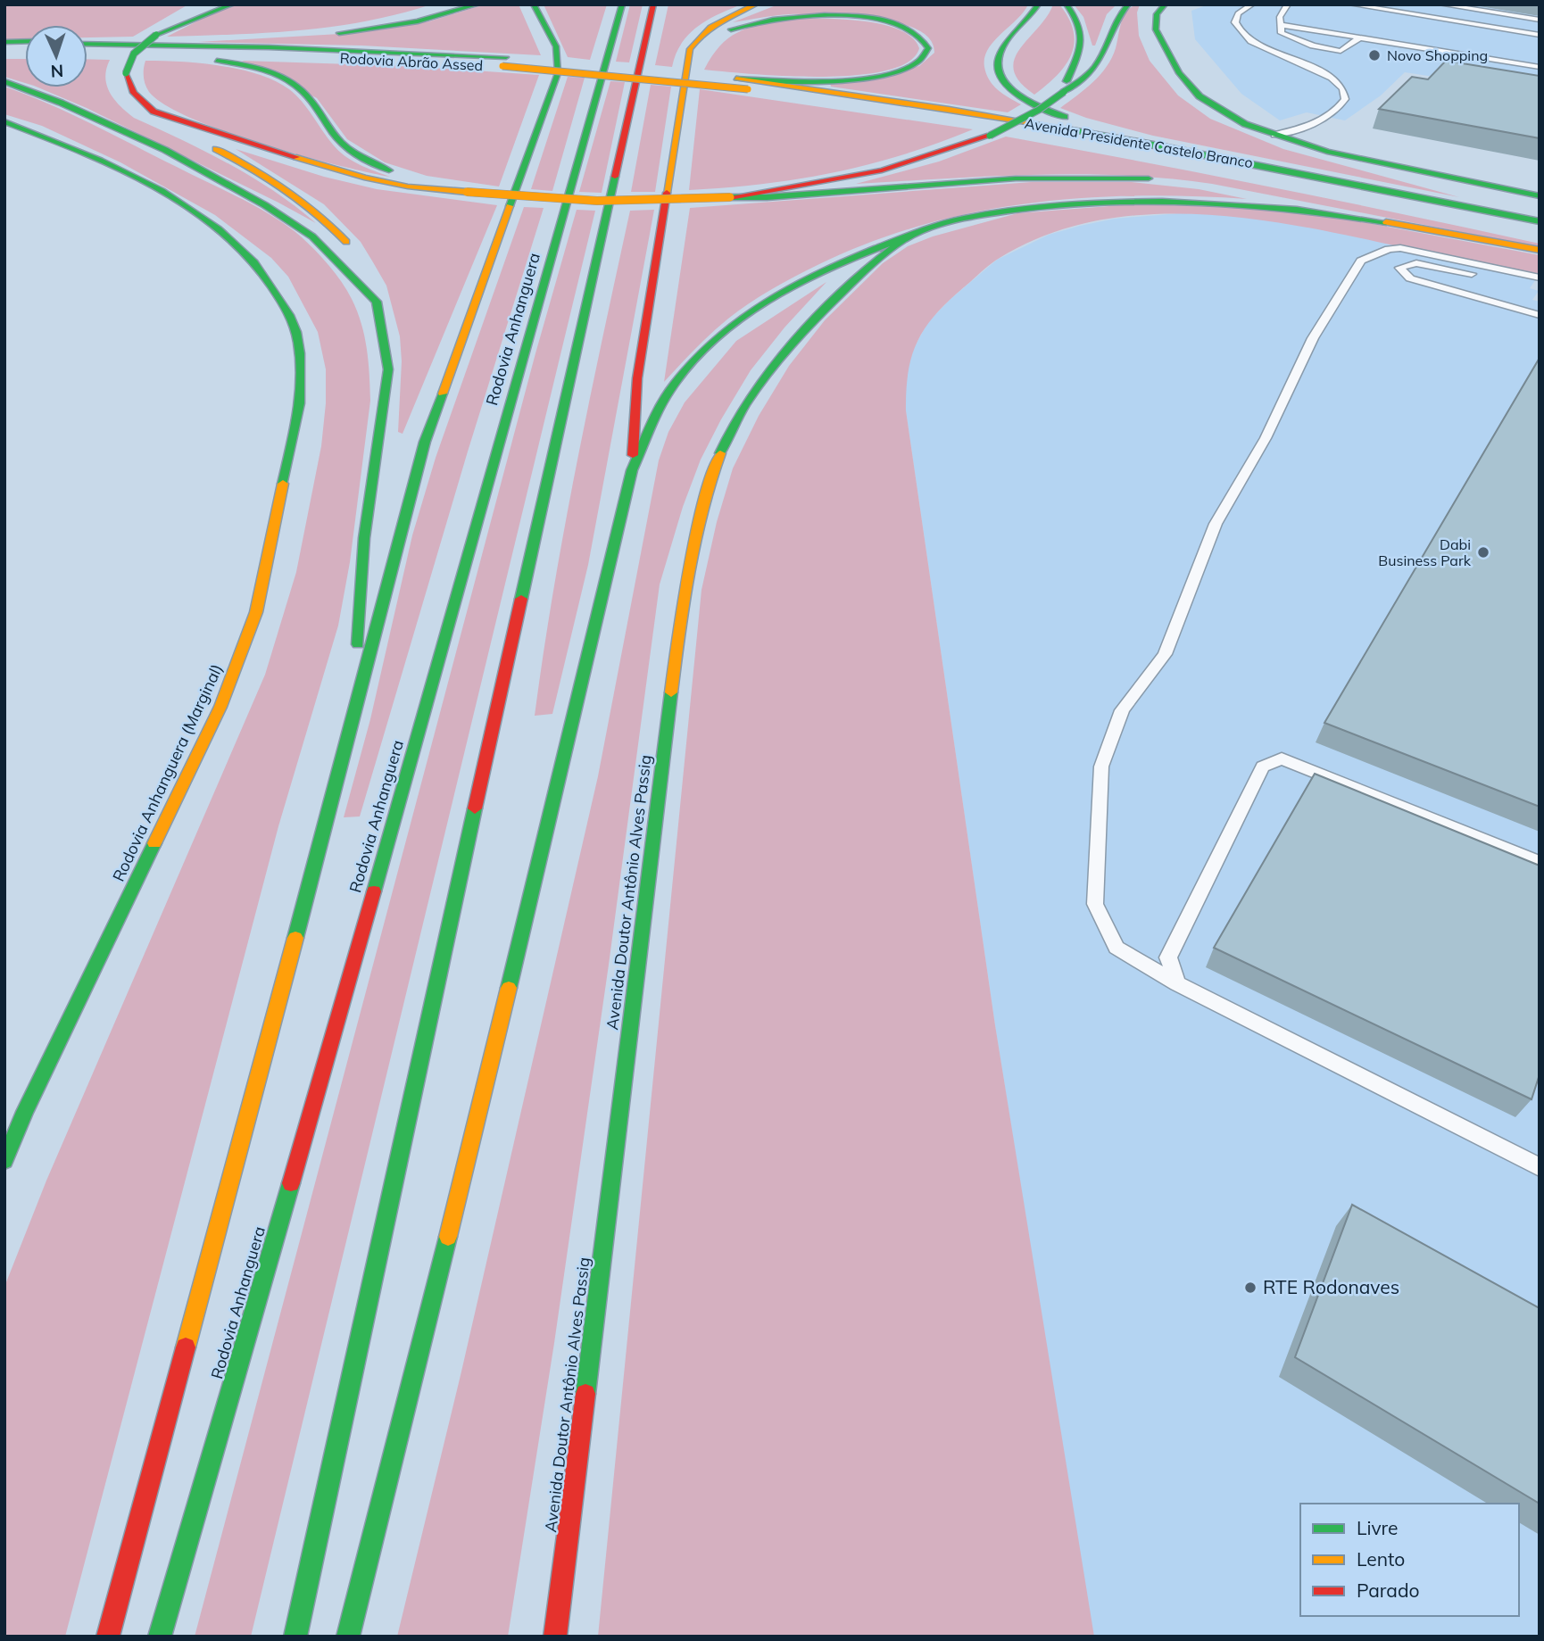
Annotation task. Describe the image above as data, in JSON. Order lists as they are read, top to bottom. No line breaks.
{"streets":{"main road":["Rodovia Abrão Assed","Avenida Presidente Castelo Branco","Rodovia Anhanguera","Rodovia Anhanguera (Marginal)","Avenida Doutor Antônio Alves Passig"]},"crossings":[["Rodovia Abrão Assed","Avenida Presidente Castelo Branco"]],"places":["Novo Shopping","Dabi Business Park","RTE Rodonaves"],"legend":["Livre","Lento","Parado"],"north":"bottom"}
